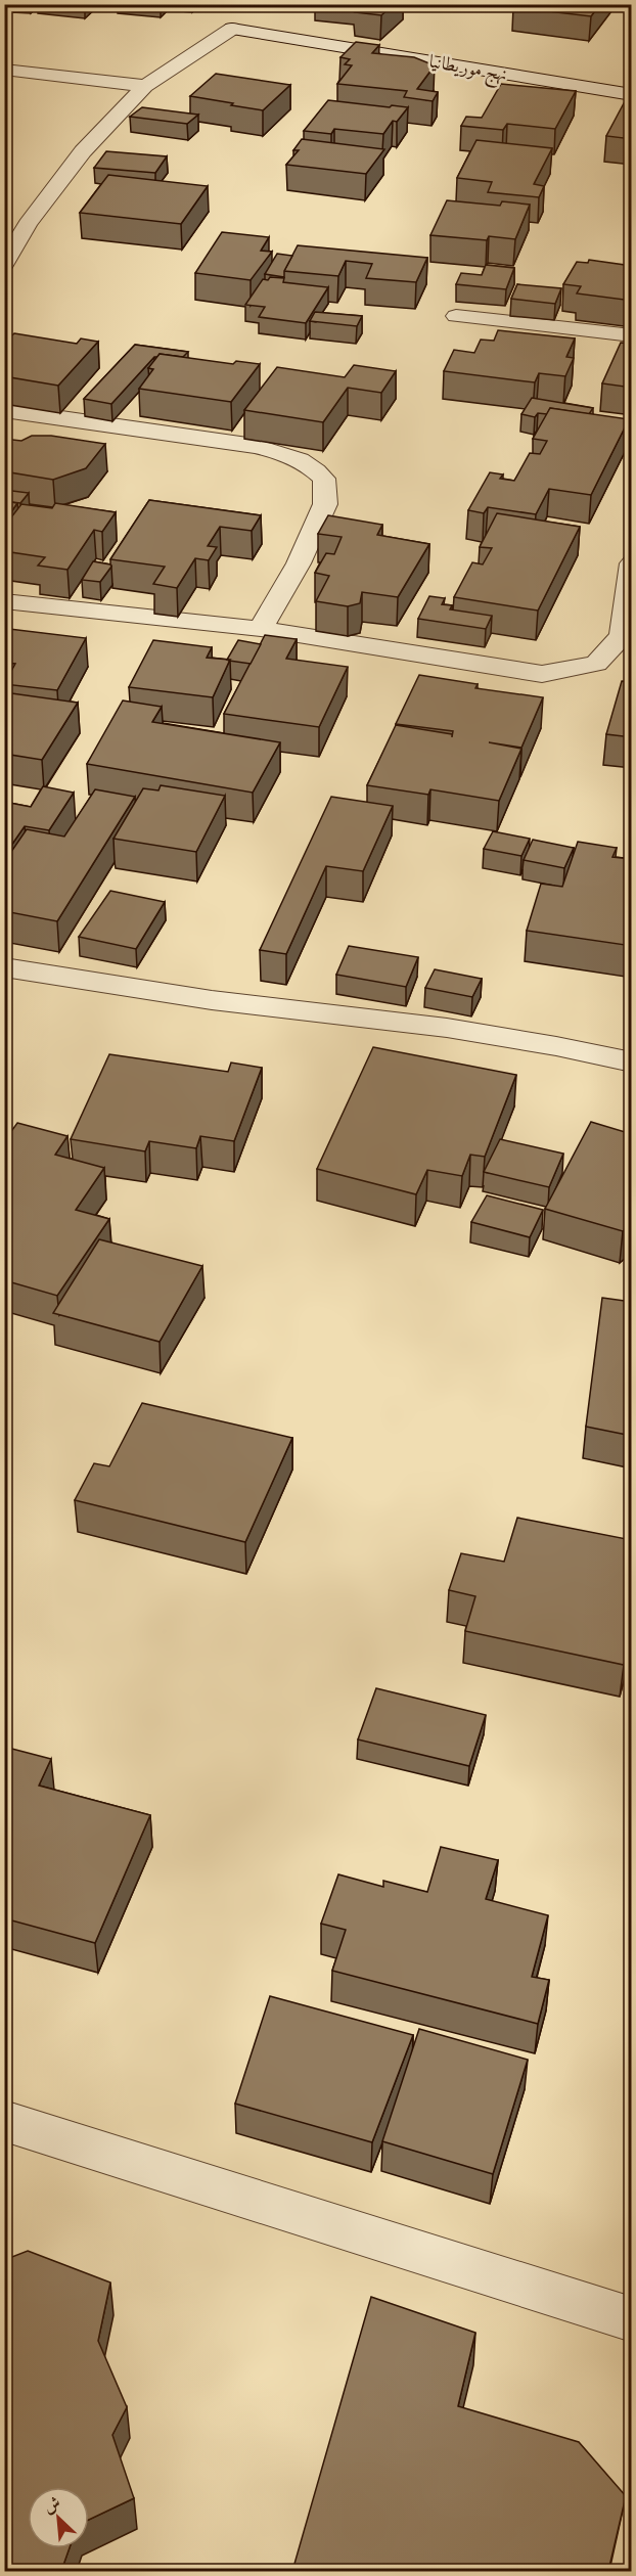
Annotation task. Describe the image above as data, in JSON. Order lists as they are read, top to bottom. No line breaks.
{"streets":{"street":["نهج موريطانيا"]},"north":"top left"}
